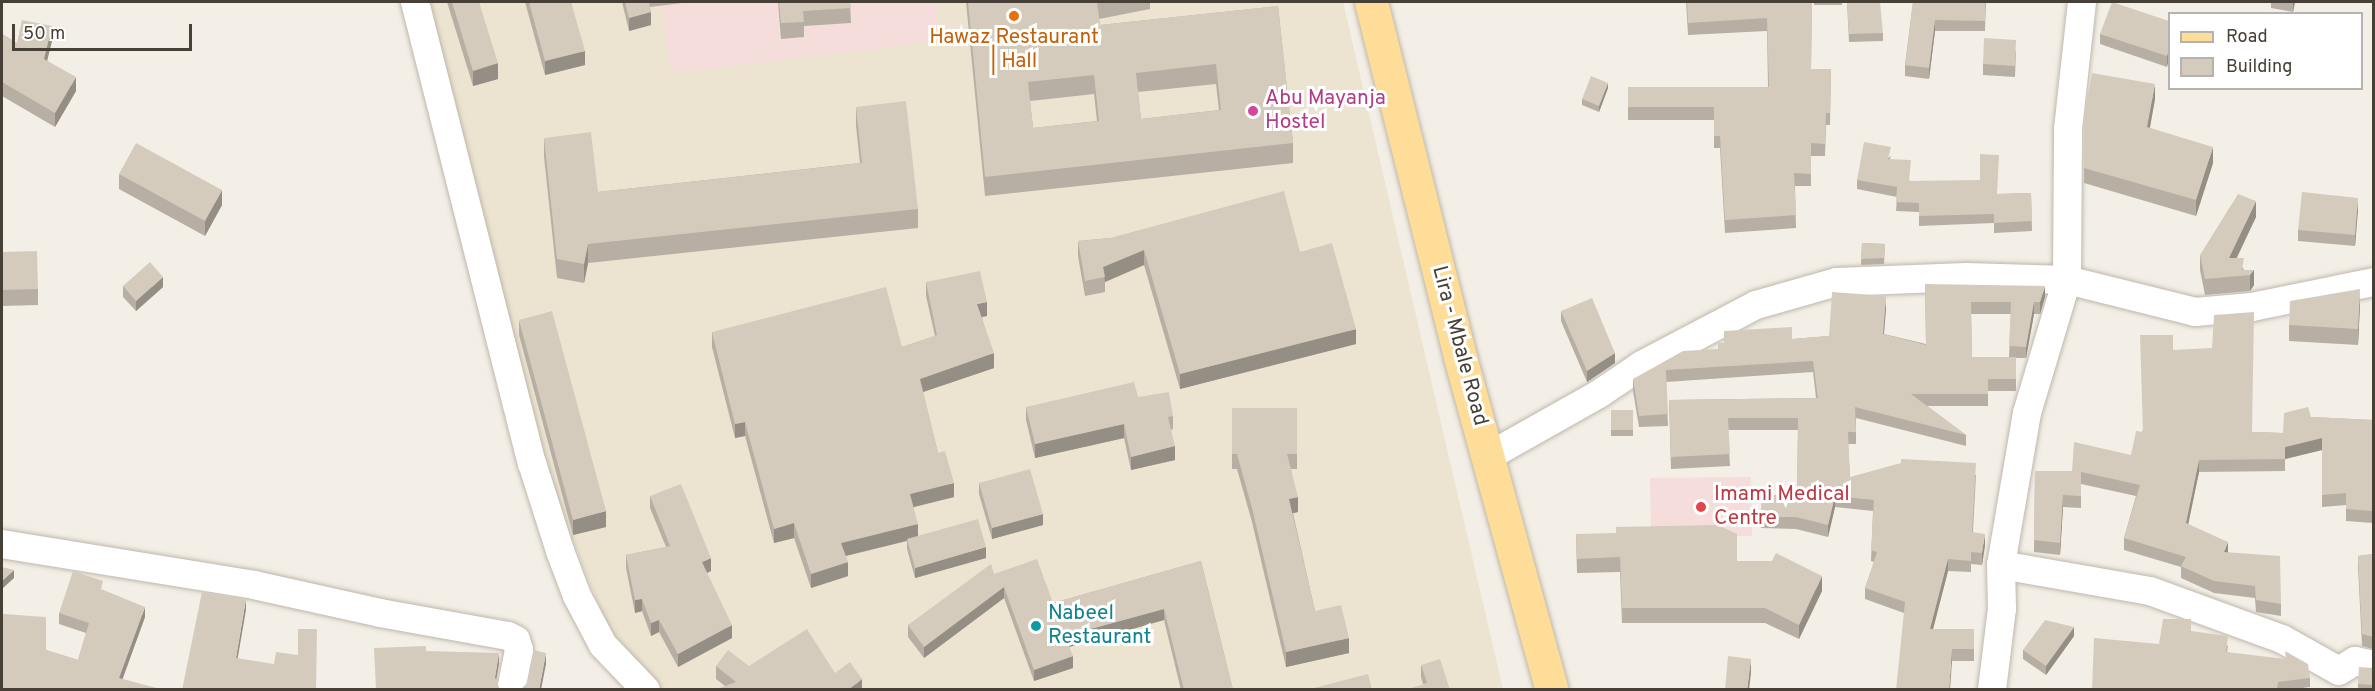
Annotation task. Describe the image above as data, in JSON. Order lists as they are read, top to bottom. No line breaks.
{"streets":{"main road":["Lira - Mbale Road"]},"places":["Hawaz Restaurant | Hall","Abu Mayanja Hostel","Imami Medical Centre","Nabeel Restaurant"],"legend":["Road","Building"],"scale_bar":"50 m"}
